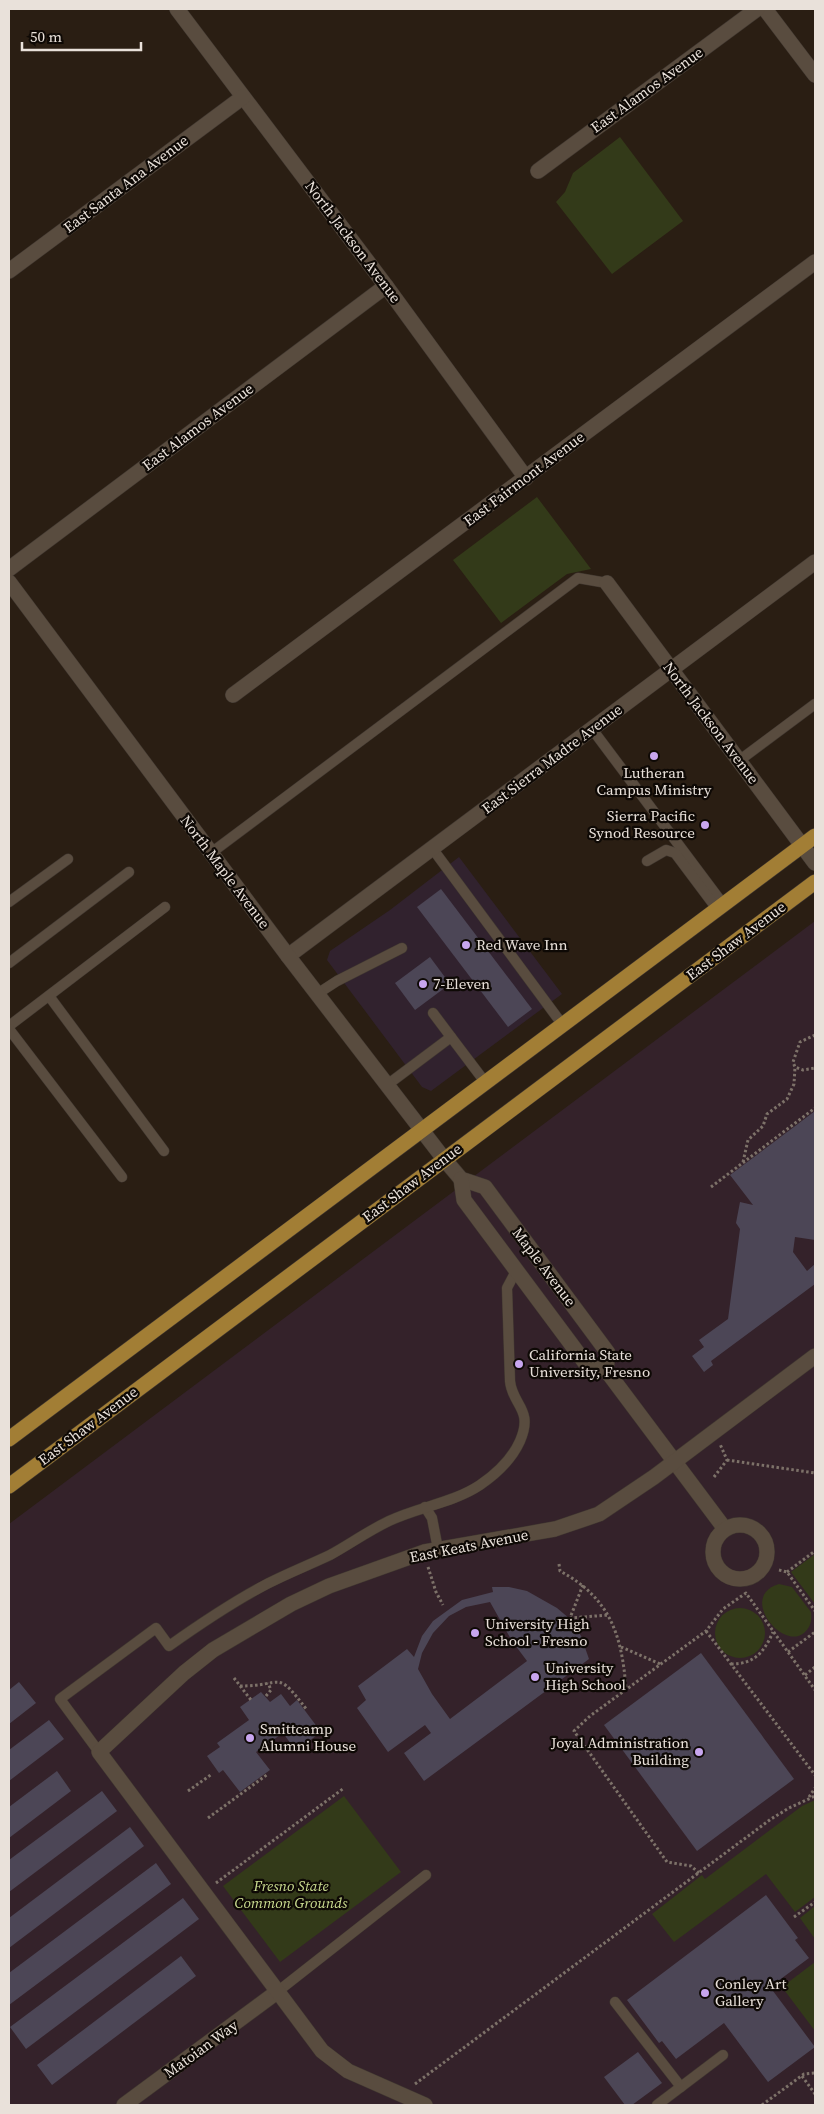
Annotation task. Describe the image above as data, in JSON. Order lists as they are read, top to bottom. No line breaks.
{"streets":{"main road":["East Shaw Avenue"],"street":["East Alamos Avenue","East Santa Ana Avenue","North Jackson Avenue","East Fairmont Avenue","East Sierra Madre Avenue","North Maple Avenue","Maple Avenue","East Keats Avenue","Matoian Way"]},"crossings":[["East Alamos Avenue","North Jackson Avenue"],["East Santa Ana Avenue","North Jackson Avenue"],["North Jackson Avenue","East Fairmont Avenue"],["North Jackson Avenue","East Sierra Madre Avenue"],["East Sierra Madre Avenue","North Maple Avenue"],["North Maple Avenue","East Shaw Avenue"],["North Maple Avenue","Maple Avenue"],["East Shaw Avenue","Maple Avenue"],["Maple Avenue","East Keats Avenue"]],"parks":["Fresno State Common Grounds"],"places":["Lutheran Campus Ministry","Sierra Pacific Synod Resource","Red Wave Inn","7-Eleven","California State University, Fresno","University High School - Fresno","University High School","Smittcamp Alumni House","Joyal Administration Building","Conley Art Gallery"],"scale_bar":"50 m"}
